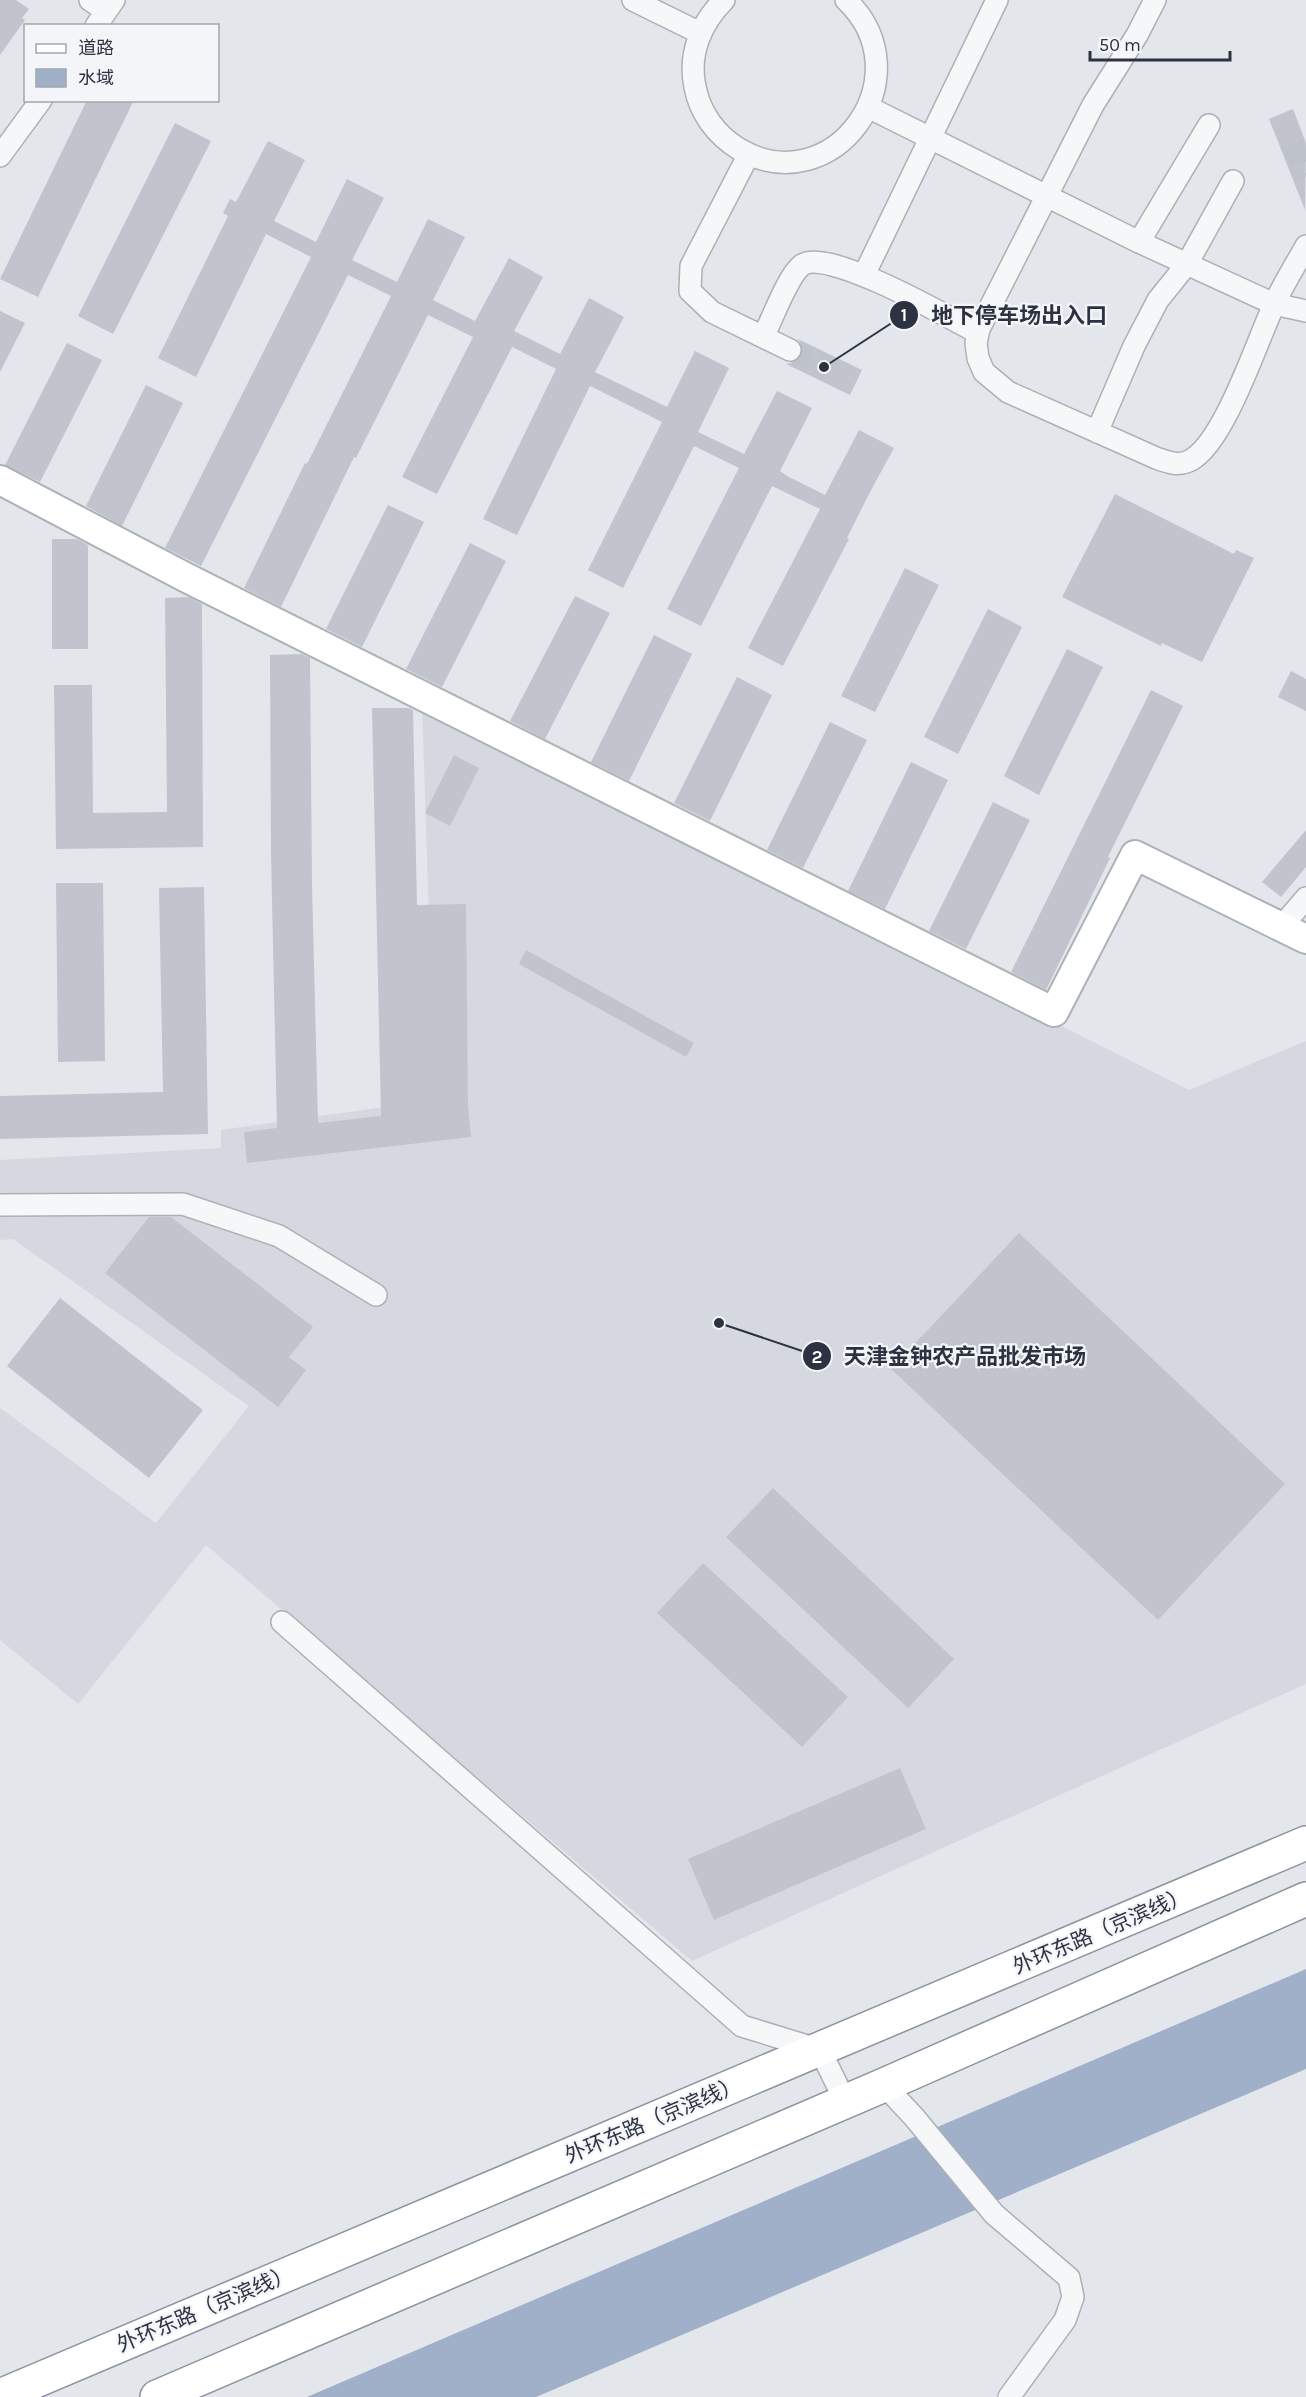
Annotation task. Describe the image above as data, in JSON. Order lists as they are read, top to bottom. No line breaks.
{"streets":{"highway":["外环东路（京滨线）"]},"places":["地下停车场出入口","天津金钟农产品批发市场"],"legend":["道路","水域"],"scale_bar":"50 m"}
